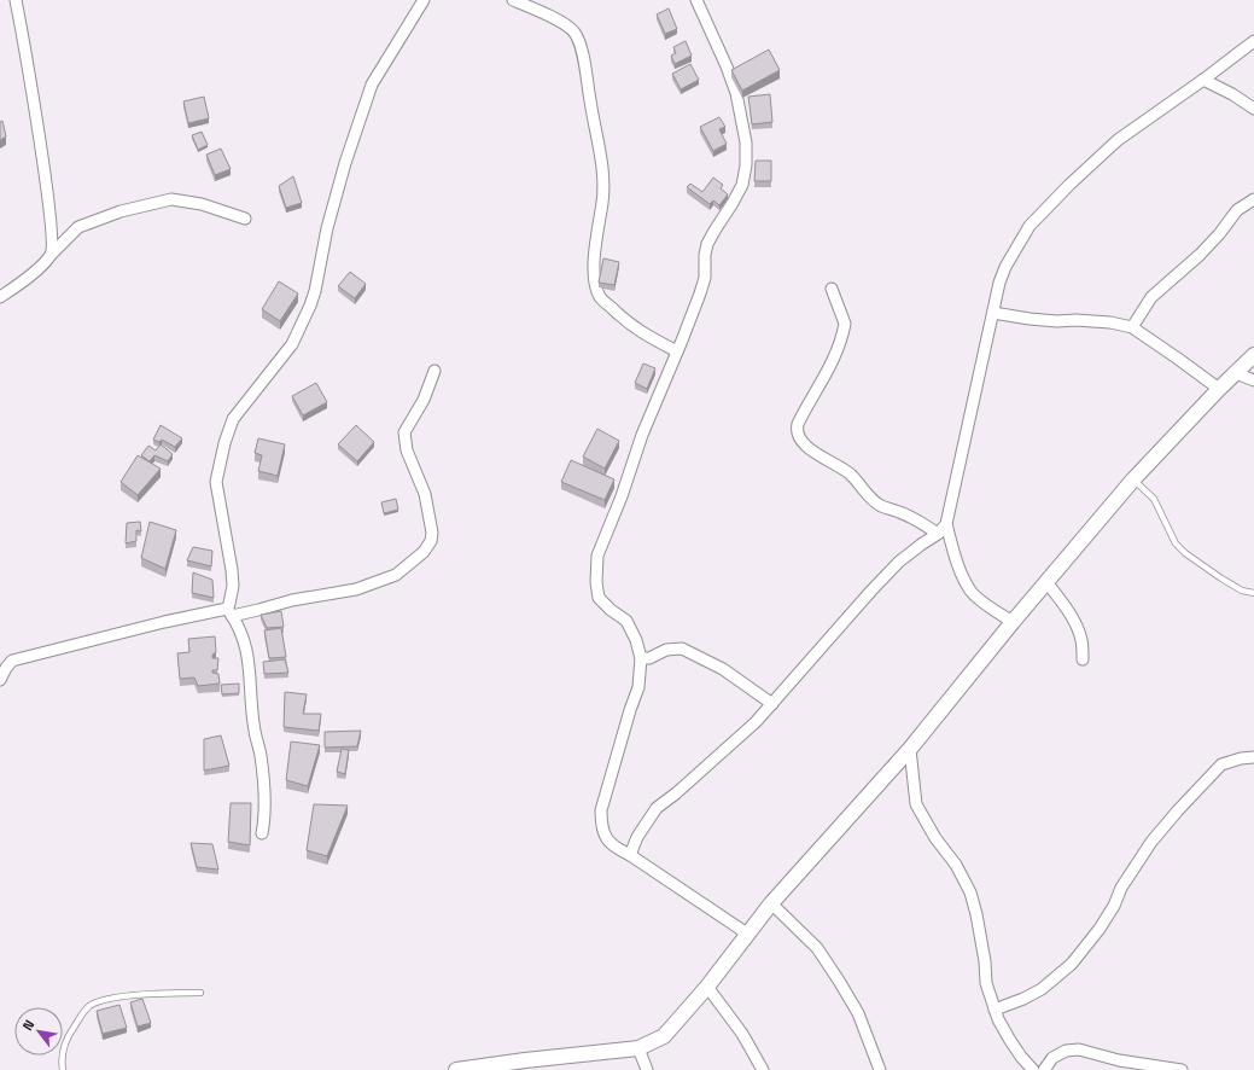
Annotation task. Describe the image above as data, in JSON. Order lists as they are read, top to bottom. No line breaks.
{"north":"top left"}
